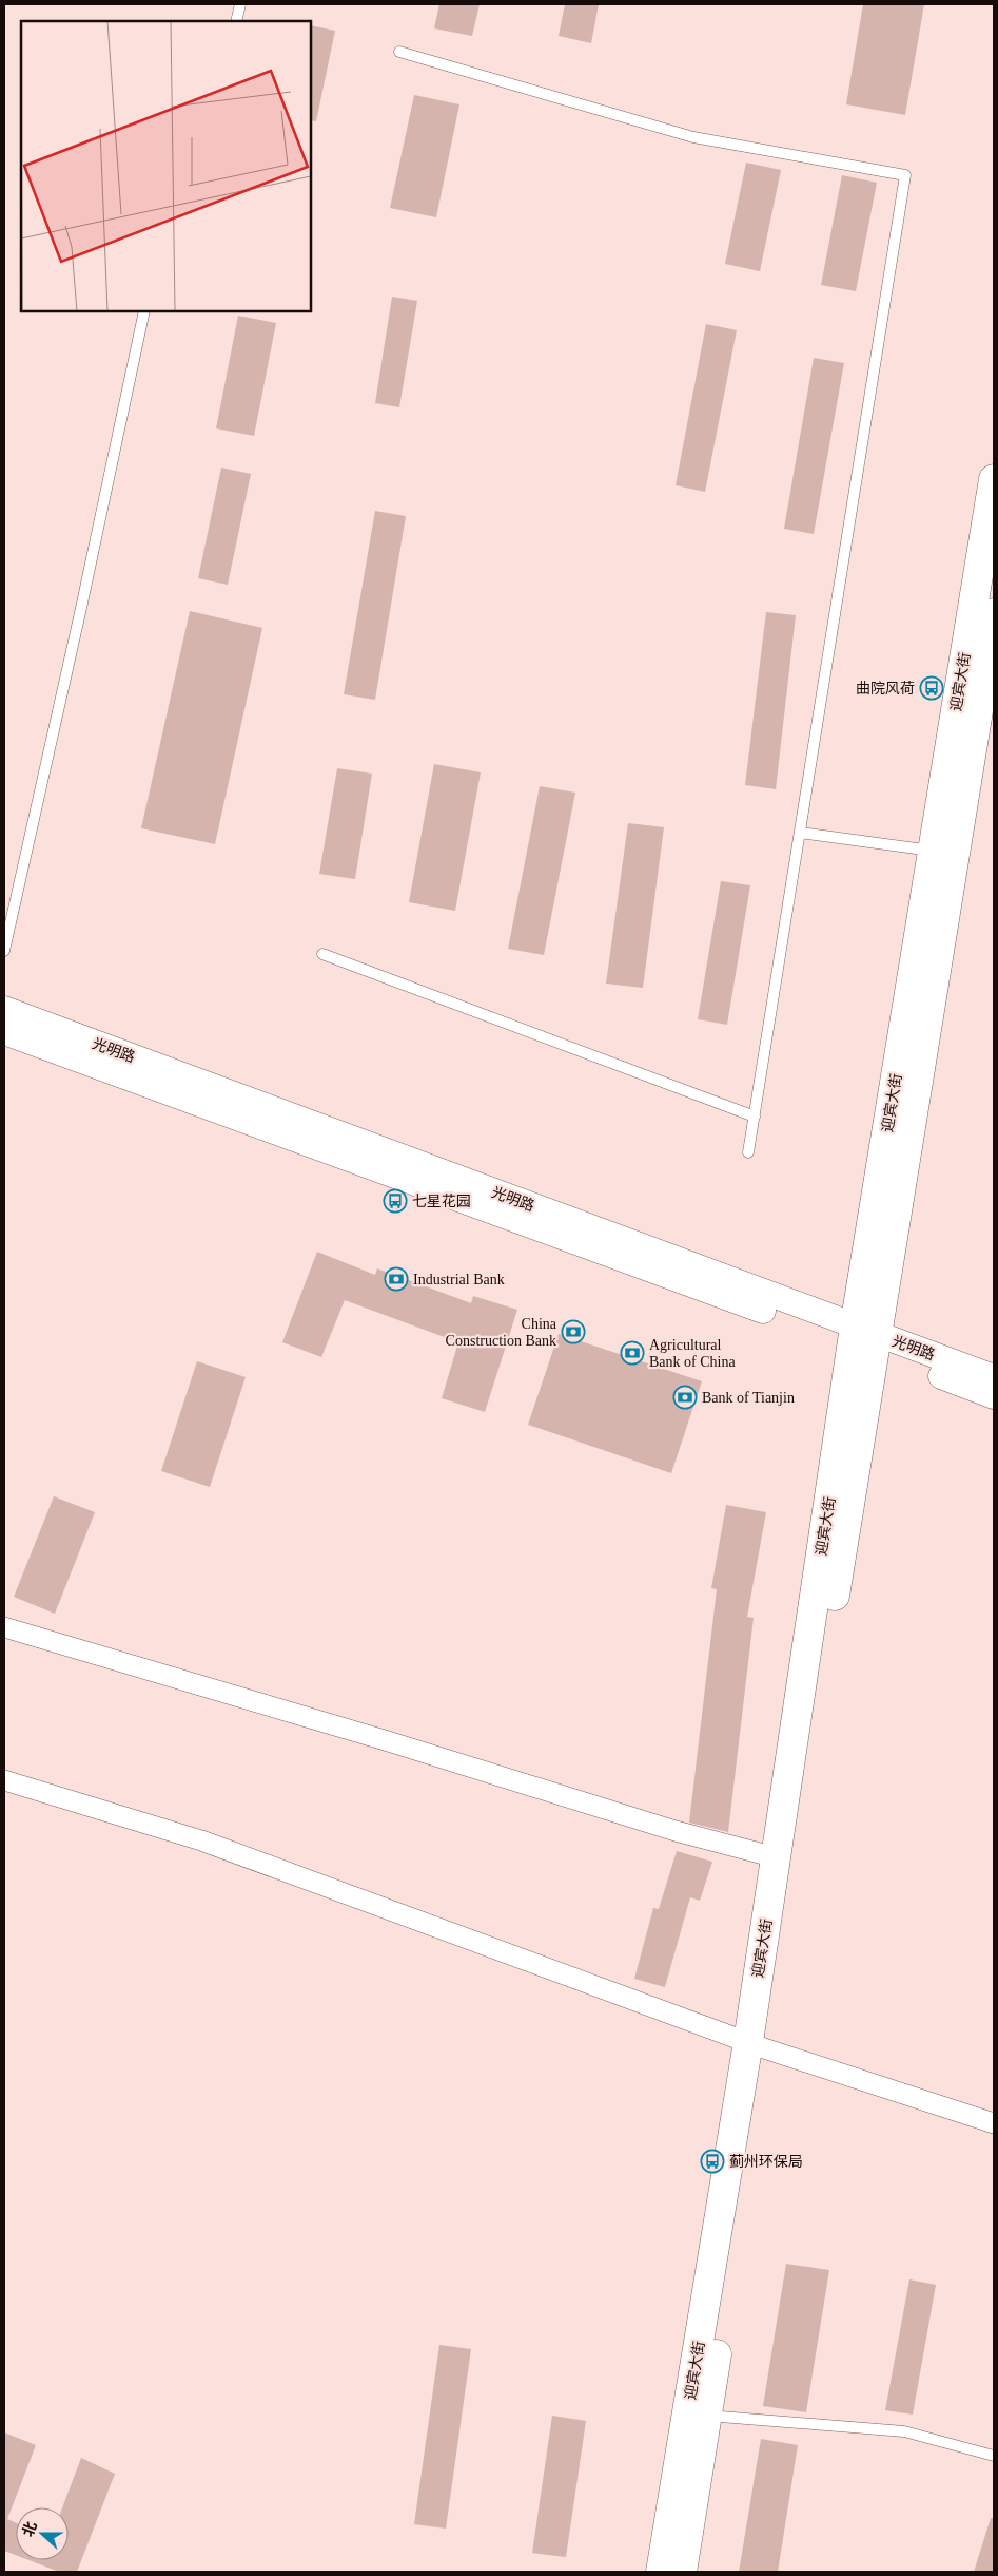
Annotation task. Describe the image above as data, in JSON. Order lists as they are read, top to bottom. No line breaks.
{"streets":{"main road":["迎宾大街"],"street":["光明路"]},"crossings":[["迎宾大街","光明路"]],"places":{"bus stop":["曲院风荷","七星花园","蓟州环保局"],"bank":["Industrial Bank","China Construction Bank","Agricultural Bank of China","Bank of Tianjin"]},"north":"left"}
